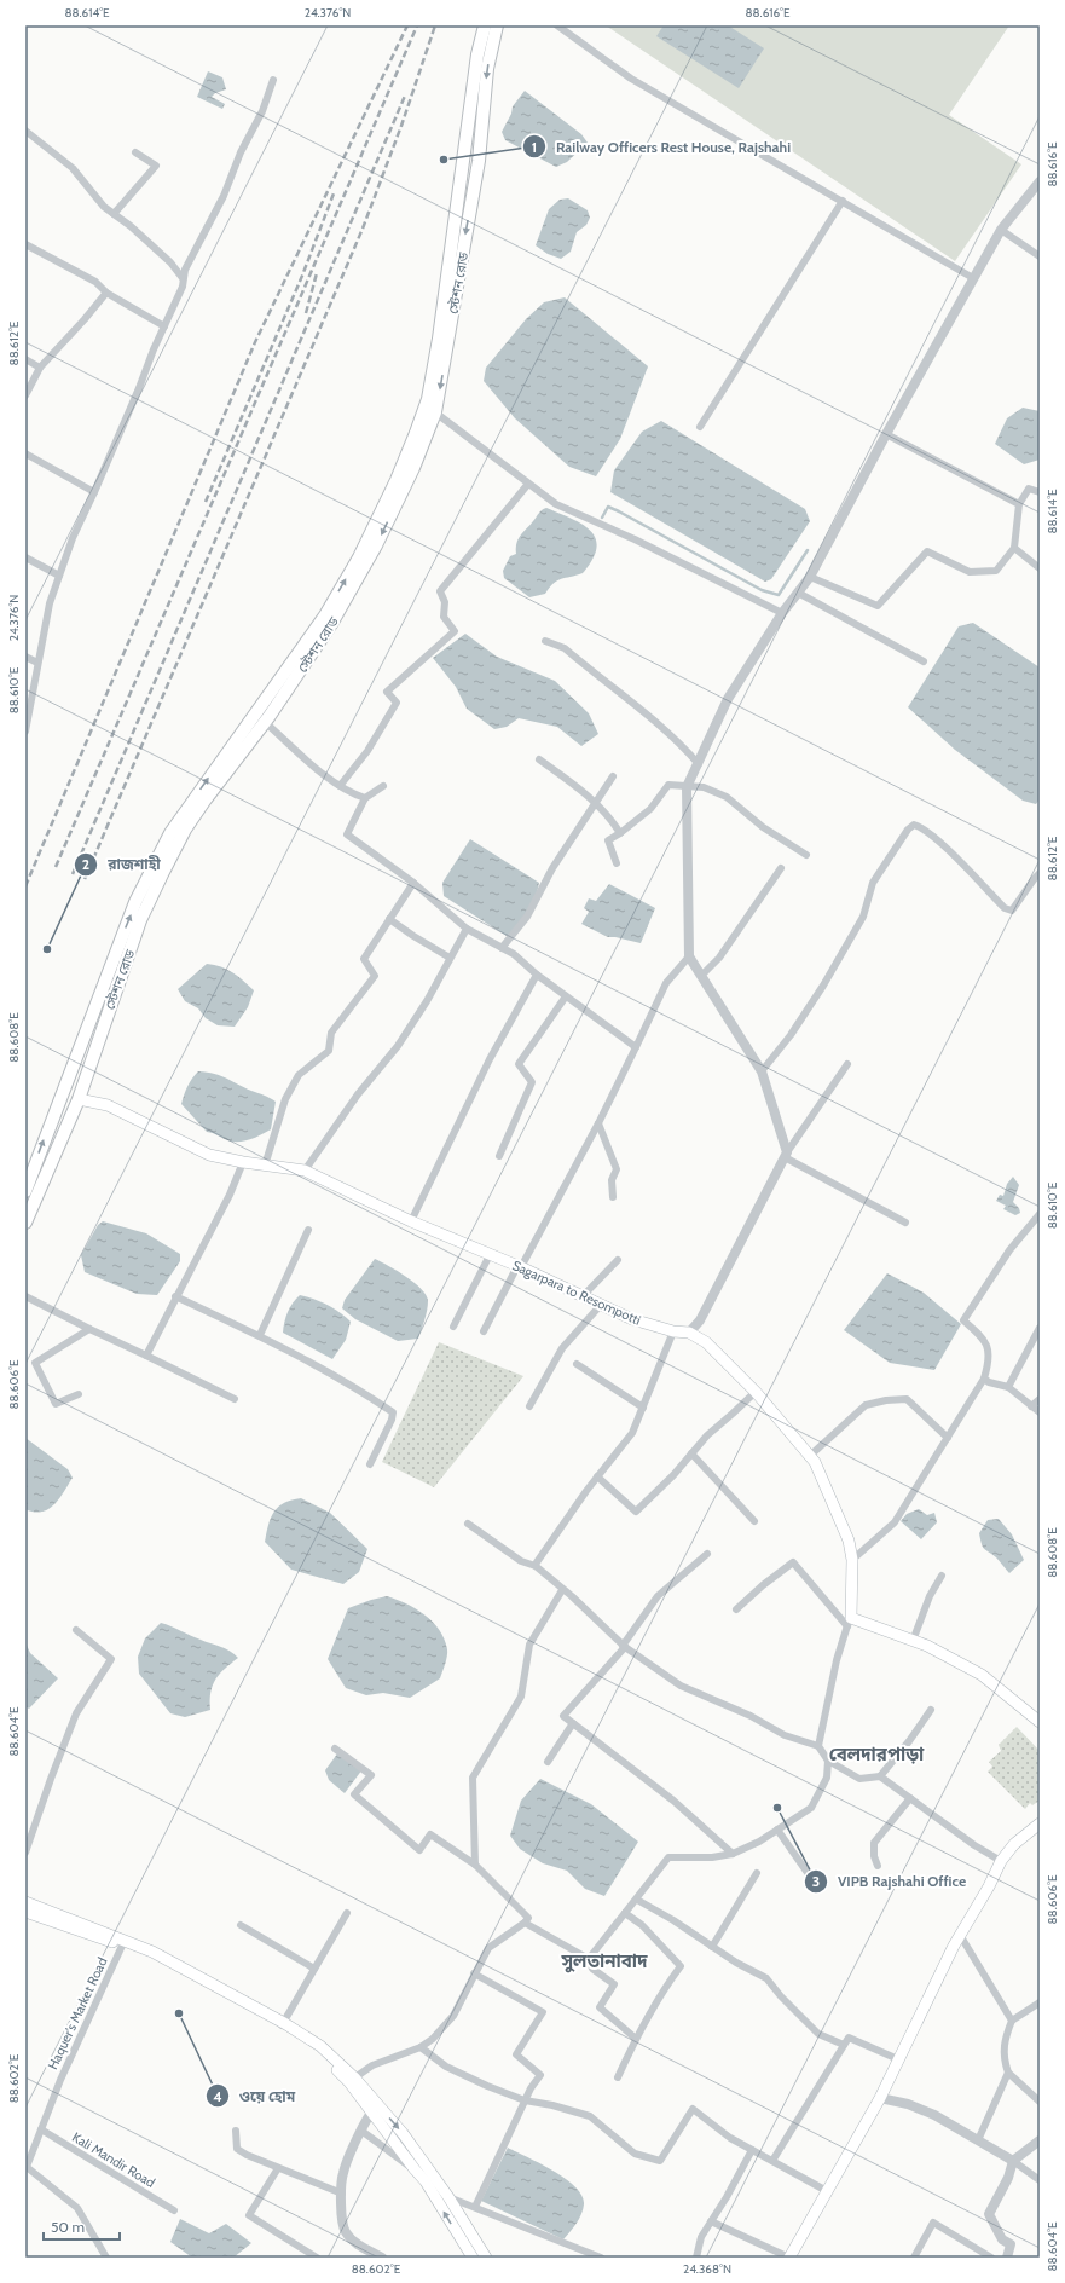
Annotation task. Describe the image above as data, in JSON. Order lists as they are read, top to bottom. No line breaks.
{"streets":{"main road":["স্টেশন রোড","Sagarpara to Resompotti"],"street":["Haquer's Market Road","Kali Mandir Road"]},"crossings":[["স্টেশন রোড","Sagarpara to Resompotti"],["Haquer's Market Road","Kali Mandir Road"]],"districts":["বেলদারপাড়া","সুলতানাবাদ"],"places":["Railway Officers Rest House, Rajshahi","রাজশাহী","VIPB Rajshahi Office","ওয়ে হোম"],"scale_bar":"50 m","coordinates":["88.614°E","24.376°N","88.616°E","88.612°E","88.610°E","88.608°E","88.606°E","88.604°E","88.602°E","24.368°N"]}
